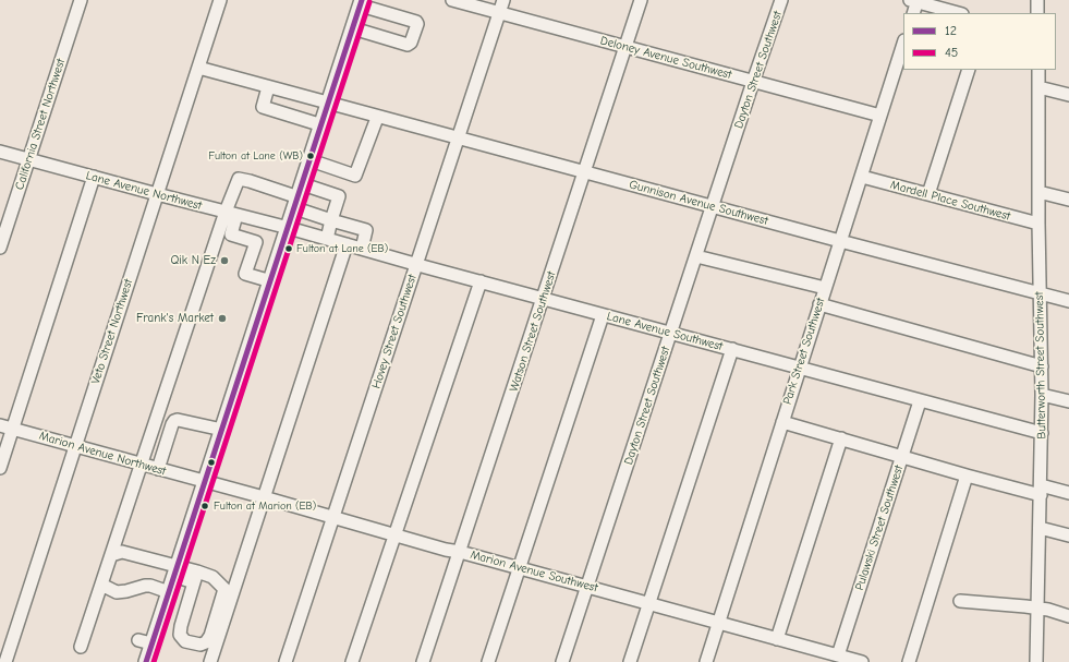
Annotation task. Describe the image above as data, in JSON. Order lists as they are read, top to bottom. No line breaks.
{"streets":{"street":["Deloney Avenue Southwest","Dayton Street Southwest","California Street Northwest","Lane Avenue Northwest","Mardell Place Southwest","Gunnison Avenue Southwest","Veto Street Northwest","Hovey Street Southwest","Watson Street Southwest","Lane Avenue Southwest","Park Street Southwest","Butterworth Street Southwest","Marion Avenue Northwest","Pulawski Street Southwest","Marion Avenue Southwest"]},"crossings":[["Deloney Avenue Southwest","Dayton Street Southwest"],["Deloney Avenue Southwest","Hovey Street Southwest"],["Deloney Avenue Southwest","Watson Street Southwest"],["Deloney Avenue Southwest","Park Street Southwest"],["Dayton Street Southwest","Gunnison Avenue Southwest"],["Dayton Street Southwest","Lane Avenue Southwest"],["Dayton Street Southwest","Marion Avenue Southwest"],["California Street Northwest","Lane Avenue Northwest"],["Lane Avenue Northwest","Veto Street Northwest"],["Lane Avenue Northwest","Lane Avenue Southwest"],["Mardell Place Southwest","Park Street Southwest"],["Mardell Place Southwest","Butterworth Street Southwest"],["Gunnison Avenue Southwest","Veto Street Northwest"],["Gunnison Avenue Southwest","Hovey Street Southwest"],["Gunnison Avenue Southwest","Watson Street Southwest"],["Gunnison Avenue Southwest","Park Street Southwest"],["Gunnison Avenue Southwest","Butterworth Street Southwest"],["Veto Street Northwest","Marion Avenue Northwest"],["Hovey Street Southwest","Lane Avenue Southwest"],["Hovey Street Southwest","Marion Avenue Southwest"],["Watson Street Southwest","Lane Avenue Southwest"],["Watson Street Southwest","Marion Avenue Southwest"],["Lane Avenue Southwest","Park Street Southwest"],["Lane Avenue Southwest","Butterworth Street Southwest"],["Lane Avenue Southwest","Pulawski Street Southwest"],["Park Street Southwest","Marion Avenue Southwest"],["Marion Avenue Northwest","Marion Avenue Southwest"],["Pulawski Street Southwest","Marion Avenue Southwest"]],"places":["Fulton at Lane (WB)","Fulton at Lane (EB)","Qik N Ez","Frank's Market","Fulton at Marion (EB)"],"lines":["transit line 12","transit line 45"],"legend":["12","45"]}
